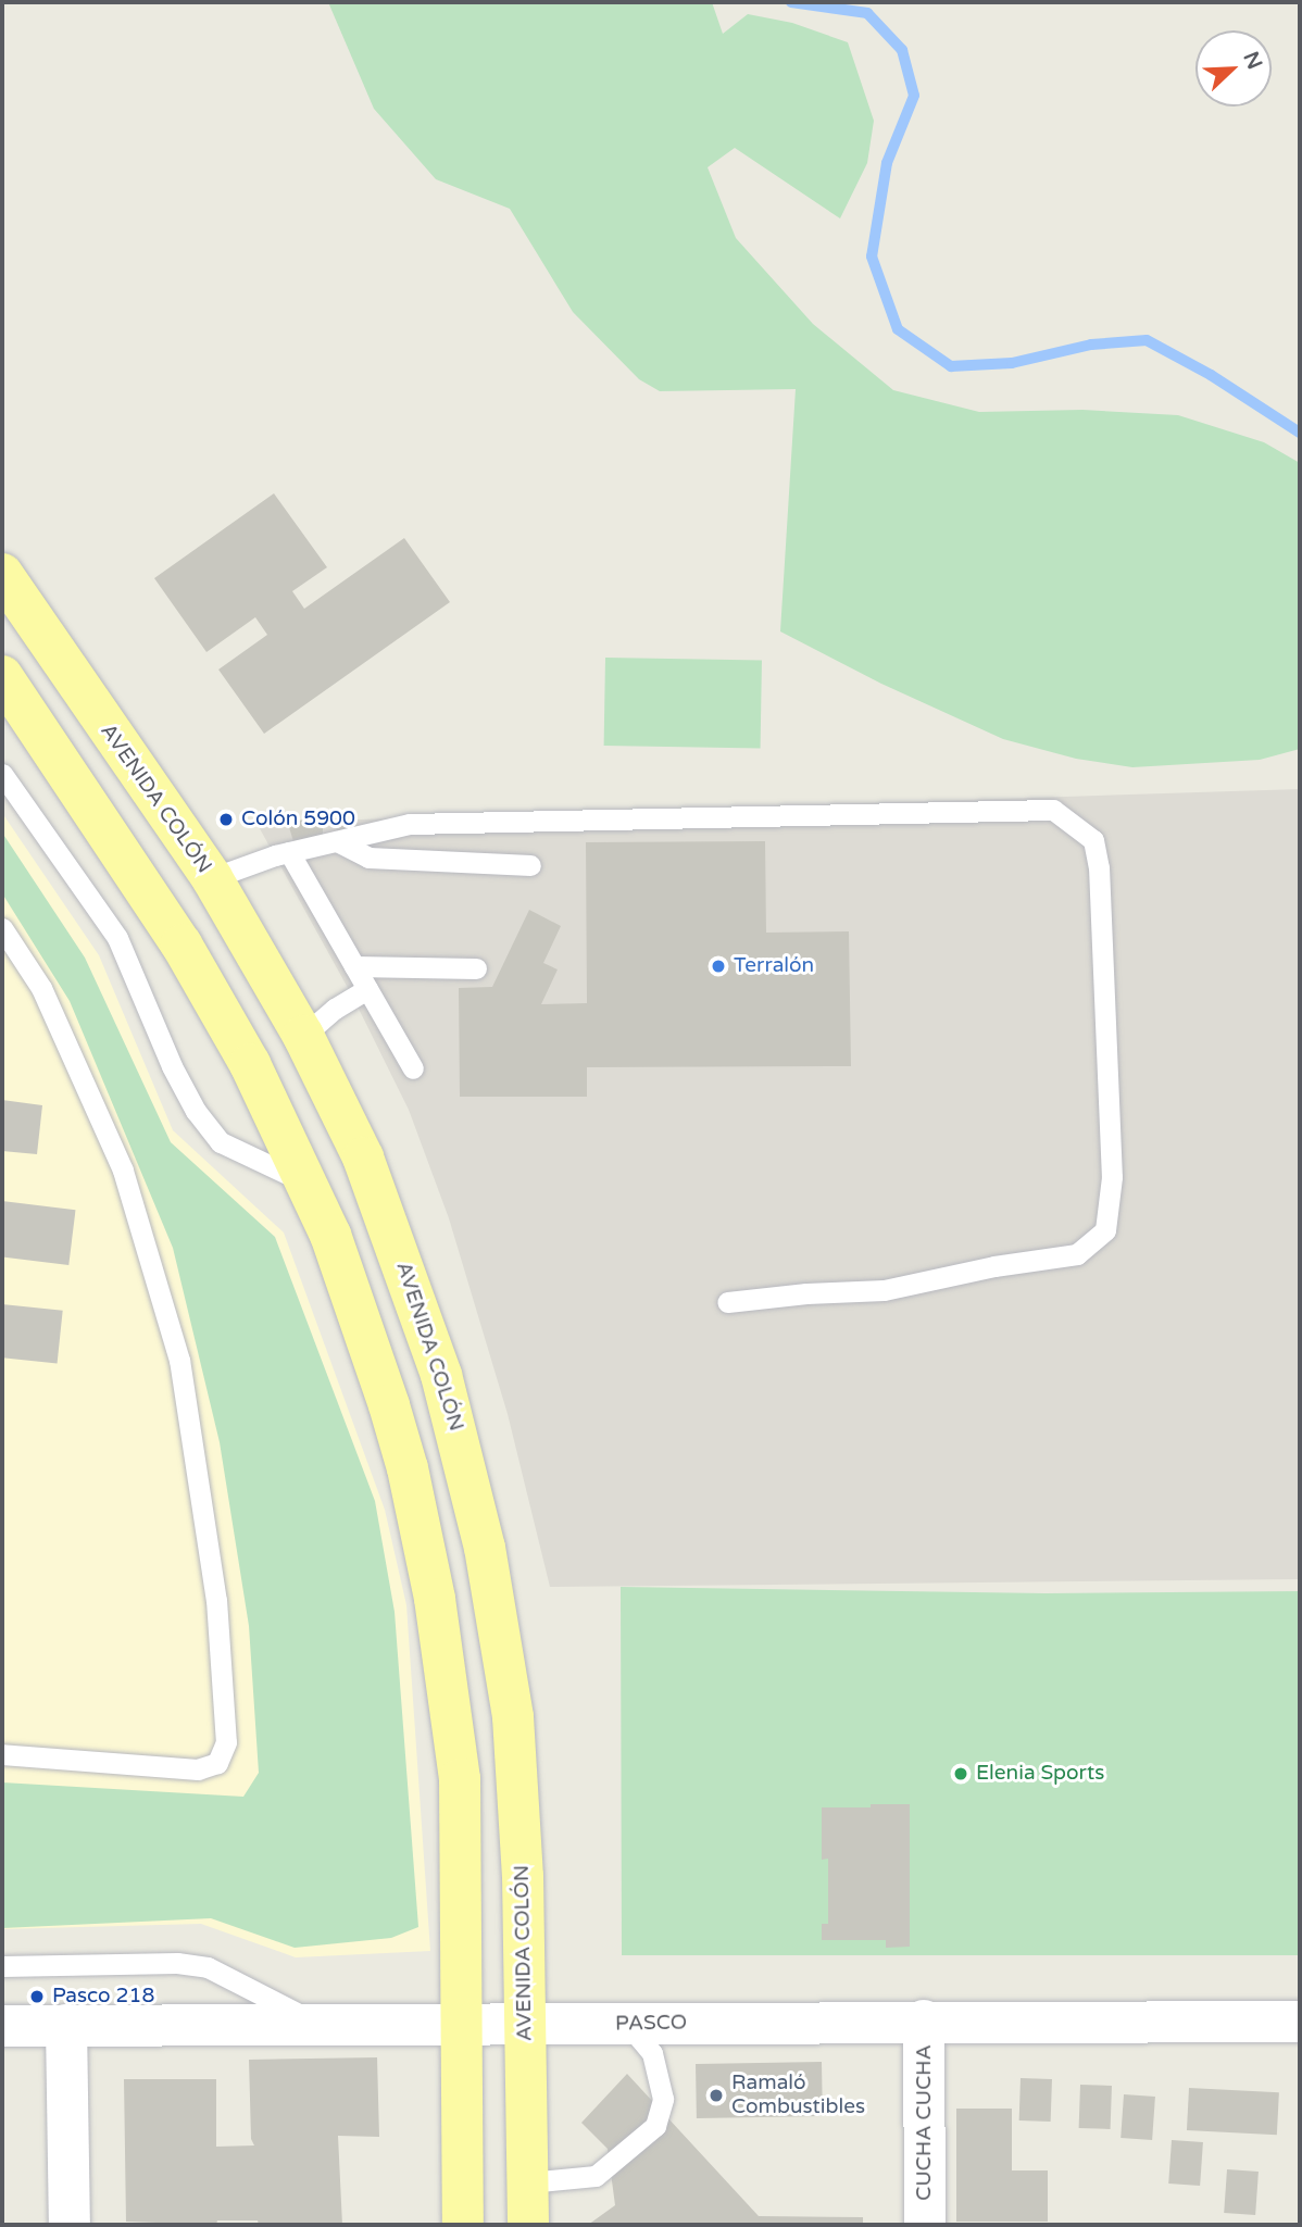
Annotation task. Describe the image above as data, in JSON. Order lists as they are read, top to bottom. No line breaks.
{"streets":{"main road":["AVENIDA COLÓN"],"street":["PASCO","CUCHA CUCHA"]},"crossings":[["AVENIDA COLÓN","PASCO"],["PASCO","CUCHA CUCHA"]],"places":["Colón 5900","Terralón","Elenia Sports","Pasco 218","Ramaló Combustibles"],"north":"top right"}
